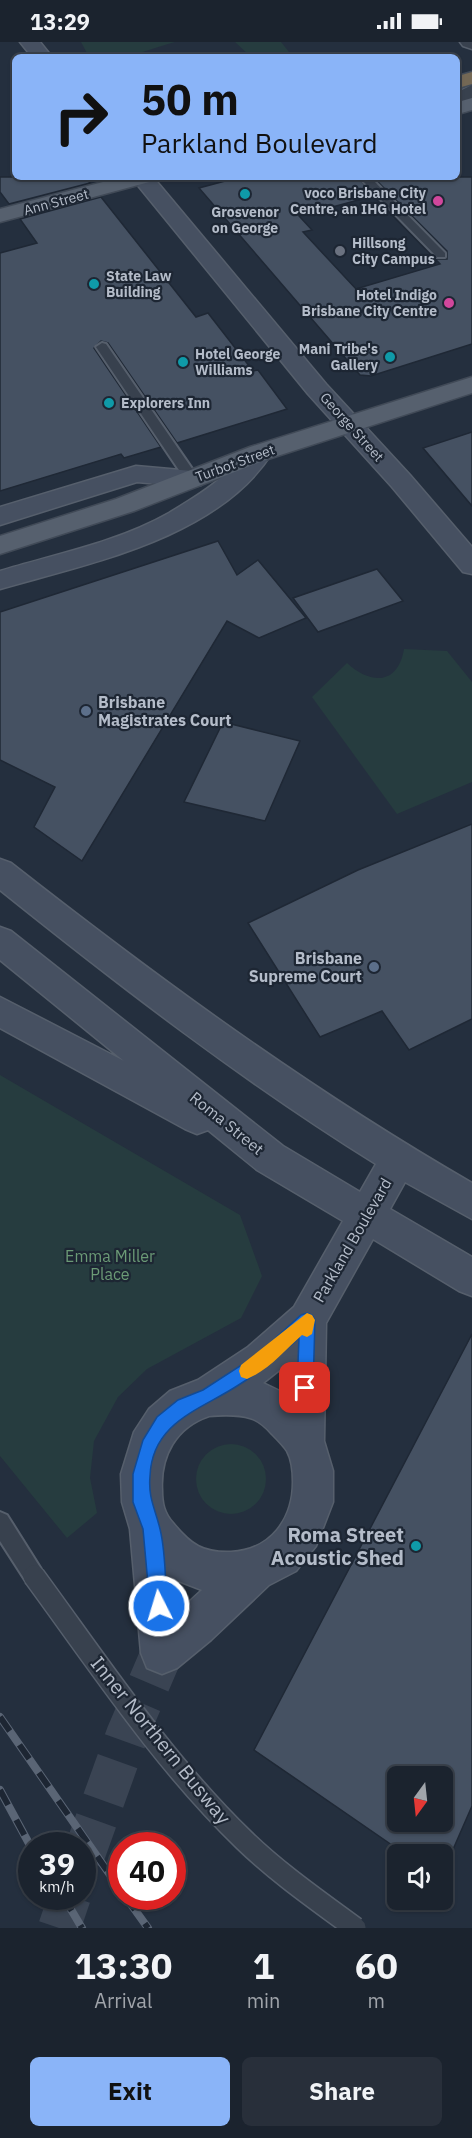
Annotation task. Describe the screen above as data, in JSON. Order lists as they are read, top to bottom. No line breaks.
{"streets":{"main road":["Ann Street","George Street","Turbot Street","Roma Street","Parkland Boulevard"],"lane":["Inner Northern Busway"]},"crossings":[["George Street","Turbot Street"],["Roma Street","Parkland Boulevard"]],"parks":["Emma Miller Place"],"places":["Grosvenor on George","voco Brisbane City Centre, an IHG Hotel","Hillsong City Campus","State Law Building","Hotel Indigo Brisbane City Centre","Mani Tribe's Gallery","Hotel George Williams","Explorers Inn","Brisbane Magistrates Court","Brisbane Supreme Court","Roma Street Acoustic Shed"],"north":"bottom","page":{"status":"13:29","turn":["50 m","Parkland Boulevard"],"speed":"39 km/h","limit":"40","eta":["13:30","Arrival","1","min","60","m"],"buttons":["Exit","Share"]}}
